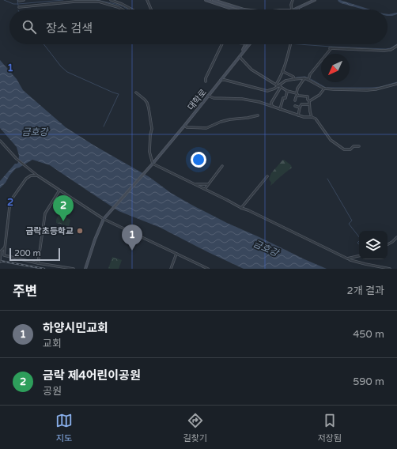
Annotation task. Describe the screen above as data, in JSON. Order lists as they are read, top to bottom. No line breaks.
{"streets":{"main road":["대학로"]},"water":["금호강"],"places":["금락초등학교"],"scale_bar":"200 m","north":"bottom left","page":{"search":"장소 검색","pins":["2","1"],"scale":"200 m","heading":["주변","2개 결과"],"list":[{"mark":"1","name":"하양시민교회","note":"교회","value":"450 m"},{"mark":"2","name":"금락 제4어린이공원","note":"공원","value":"590 m"}],"nav":["지도","길찾기","저장됨"]},"grid":{"rows":["1","2"]}}
